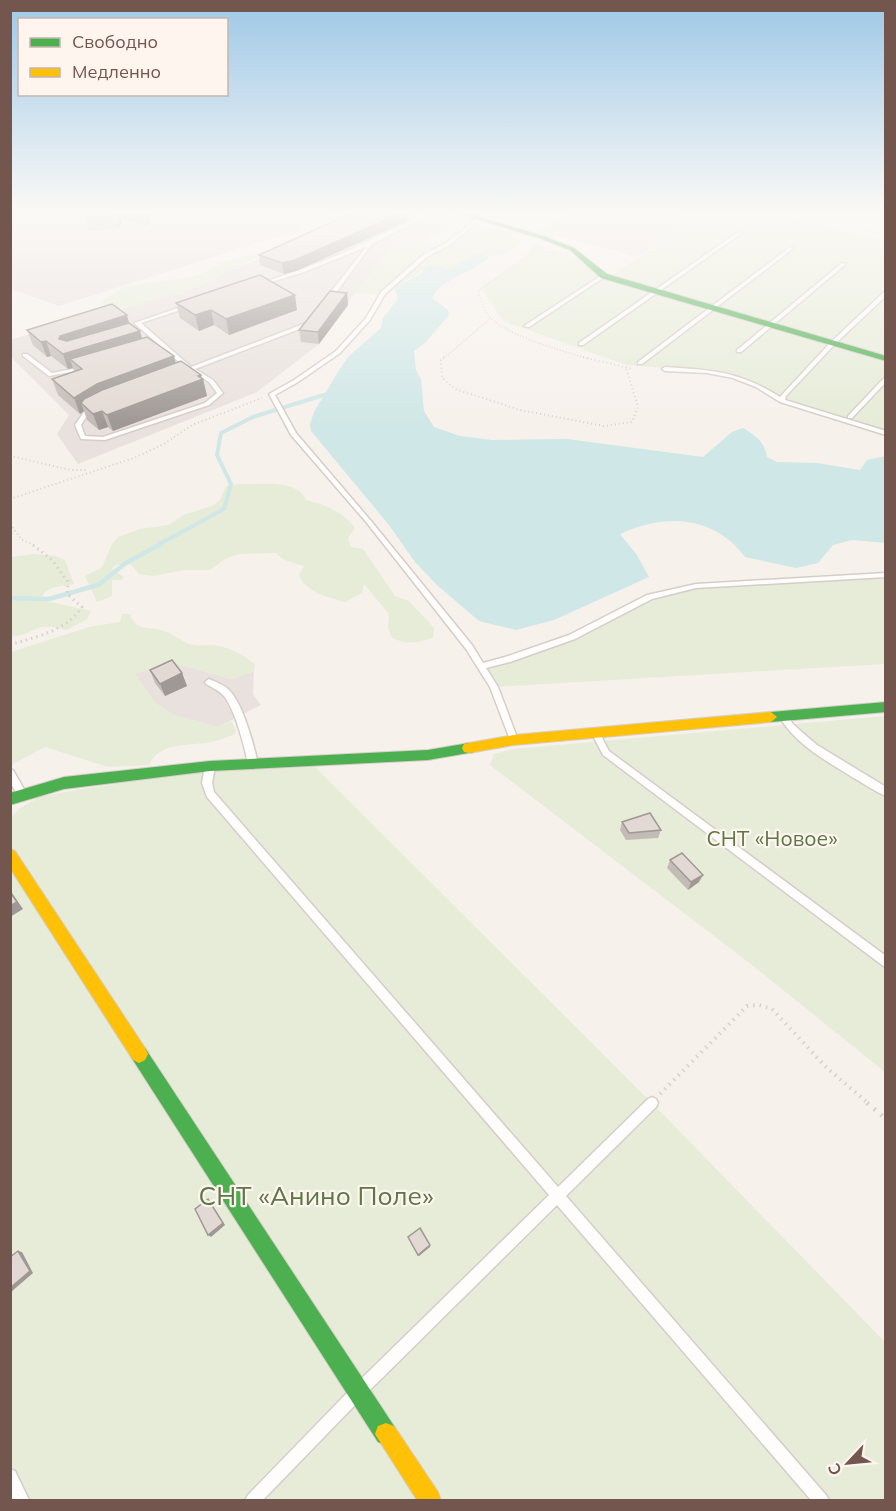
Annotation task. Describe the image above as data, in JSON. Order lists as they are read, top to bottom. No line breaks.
{"parks":["СНТ «Новое»","СНТ «Анино Поле»"],"legend":["Свободно","Медленно"],"north":"bottom left"}
